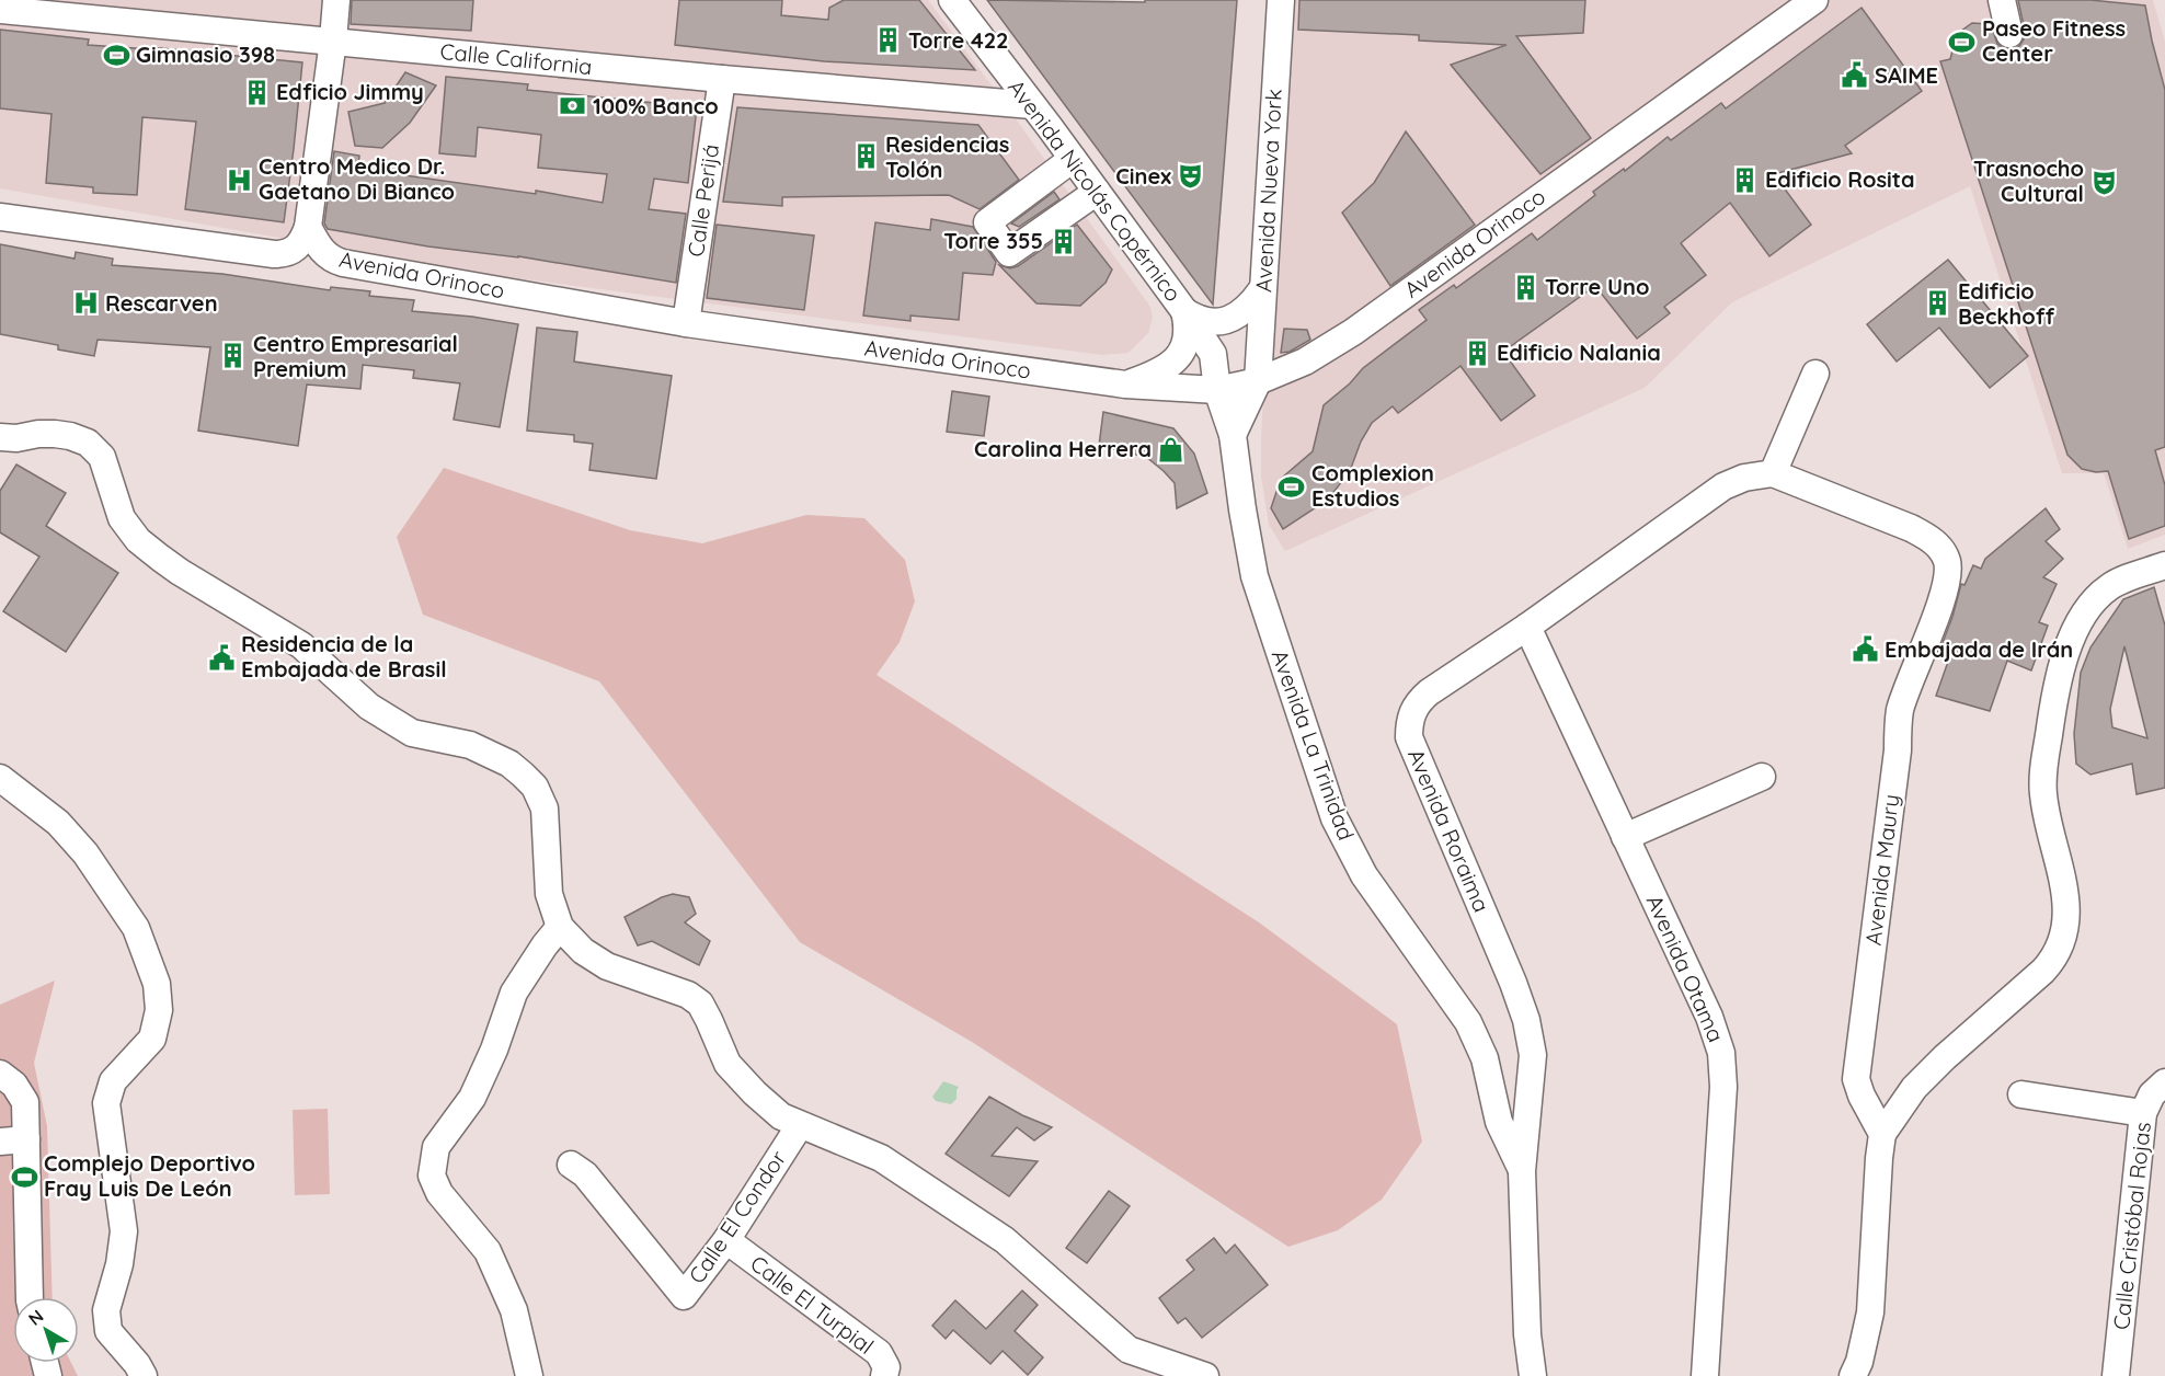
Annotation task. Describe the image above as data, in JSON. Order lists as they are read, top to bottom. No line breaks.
{"streets":{"street":["Calle California","Avenida Nicolás Copérnico","Avenida Nueva York","Calle Perijá","Avenida Orinoco","Avenida La Trinidad","Avenida Roraima","Avenida Maury","Avenida Otama","Calle El Condor","Calle Cristóbal Rojas","Calle El Turpial"]},"crossings":[["Calle California","Avenida Nicolás Copérnico"],["Calle California","Calle Perijá"],["Avenida Nicolás Copérnico","Avenida Orinoco"],["Avenida Nicolás Copérnico","Avenida La Trinidad"],["Avenida Nueva York","Avenida Orinoco"],["Calle Perijá","Avenida Orinoco"],["Avenida Orinoco","Avenida La Trinidad"],["Avenida La Trinidad","Avenida Roraima"],["Avenida Roraima","Avenida Maury"],["Avenida Roraima","Avenida Otama"],["Calle El Condor","Calle El Turpial"]],"places":{"building":["Torre 422","Edficio Jimmy","Residencias Tolón","Edificio Rosita","Torre 355","Torre Uno","Edificio Beckhoff","Edificio Nalania","Centro Empresarial Premium"],"sports":["Paseo Fitness Center","Gimnasio 398","Complexion Estudios","Complejo Deportivo Fray Luis De León"],"public building":["SAIME","Embajada de Irán","Residencia de la Embajada de Brasil"],"bank":["100% Banco"],"theatre":["Cinex","Trasnocho Cultural"],"hospital":["Centro Medico Dr. Gaetano Di Bianco","Rescarven"],"shop":["Carolina Herrera"]},"north":"top left"}
